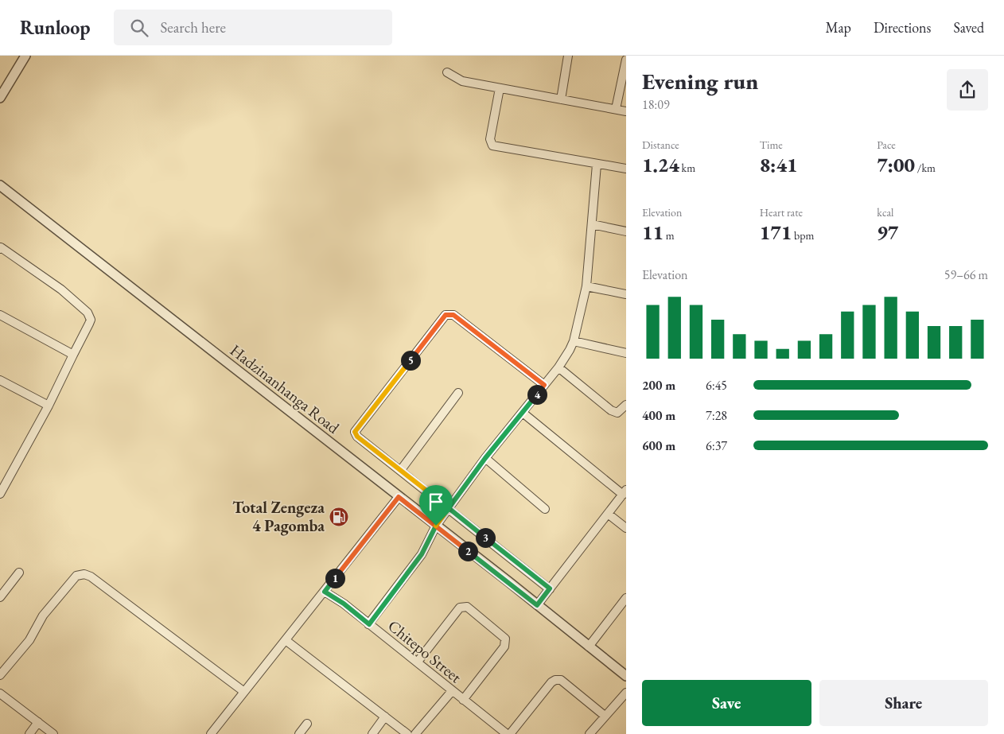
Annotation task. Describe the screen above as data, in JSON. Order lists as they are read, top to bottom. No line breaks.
{"streets":{"street":["Hadzinanhanga Road","Chitepo Street"]},"places":{"fuel station":["Total Zengeza 4 Pagomba"]},"page":{"header":"Runloop","search":"Search here","nav":["Map","Directions","Saved"],"heading":["Evening run","18:09"],"stats":[["Distance","1.24 km"],["Time","8:41"],["Pace","7:00 /km"],["Elevation","11 m"],["Heart rate","171 bpm"],["kcal","97"]],"chart":["Elevation","59–66 m"],"pins":["5","4","3","2","1"],"list":[{"name":"200 m","note":"6:45"},{"name":"400 m","note":"7:28"},{"name":"600 m","note":"6:37"}],"buttons":["Save","Share"]}}
